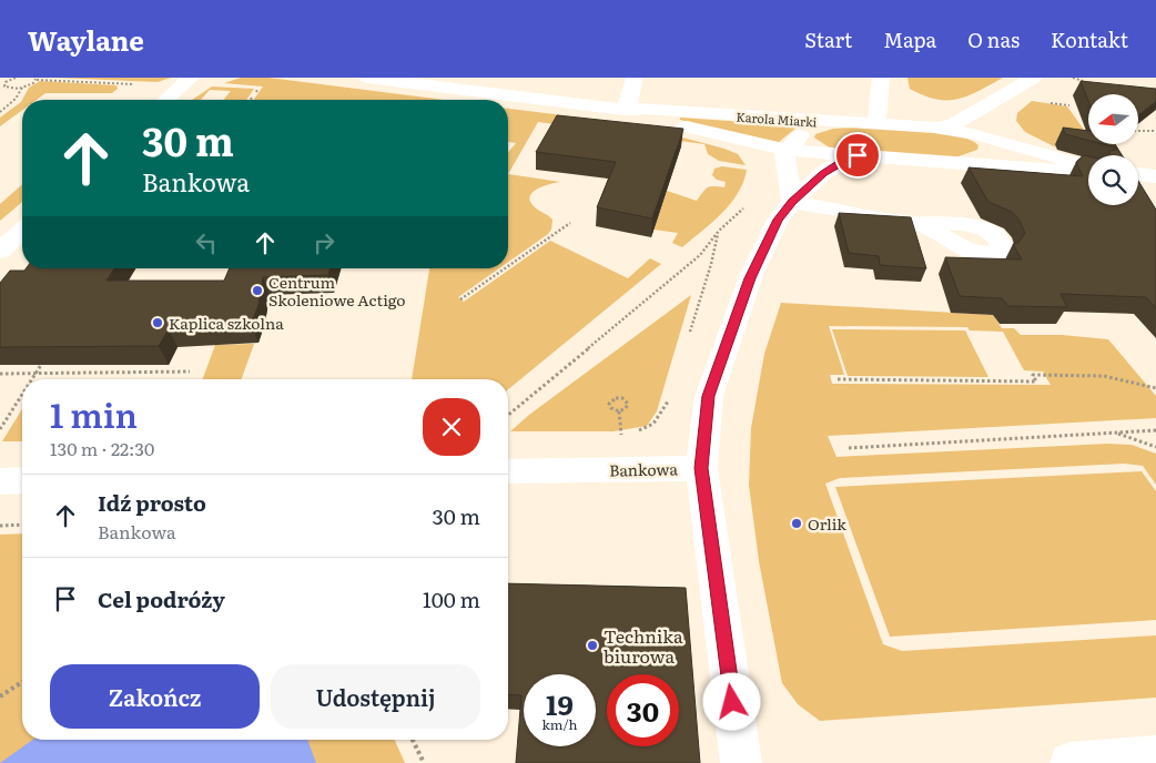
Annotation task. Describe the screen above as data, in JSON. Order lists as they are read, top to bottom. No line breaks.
{"streets":{"street":["Karola Miarki","Bankowa"]},"places":["Centrum Skoleniowe Actigo","Kaplica szkolna","Orlik","Technika biurowa"],"north":"left","page":{"header":"Waylane","nav":["Start","Mapa","O nas","Kontakt"],"turn":["30 m","Bankowa"],"heading":["1 min","130 m · 22:30"],"list":[{"name":"Idź prosto","note":"Bankowa","value":"30 m"},{"name":"Cel podróży","value":"100 m"}],"buttons":["Zakończ","Udostępnij"],"speed":"19 km/h","limit":"30"}}
